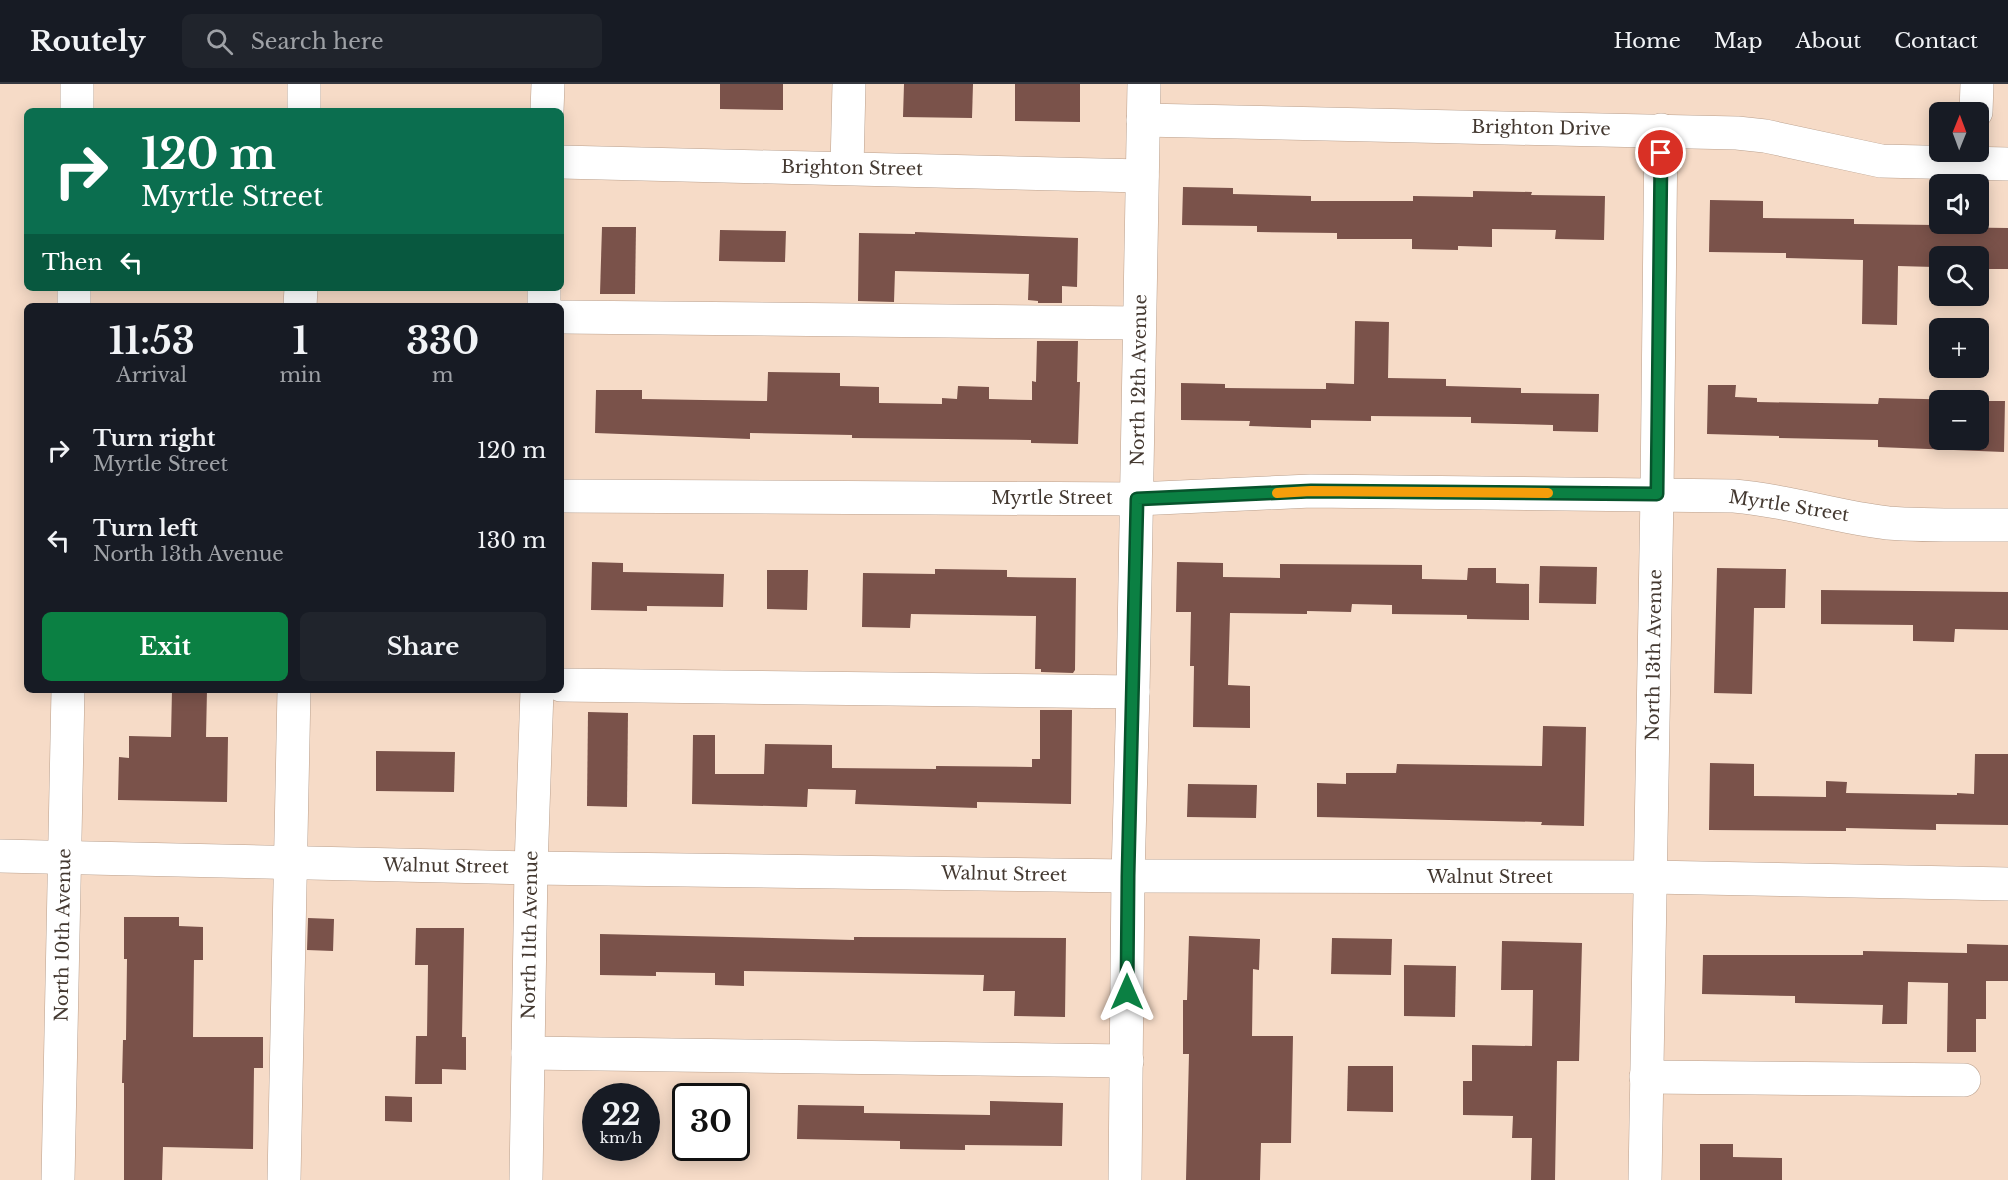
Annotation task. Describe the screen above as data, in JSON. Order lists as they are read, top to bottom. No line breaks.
{"streets":{"street":["Brighton Drive","Brighton Street","North 12th Avenue","Myrtle Street","North 13th Avenue","Walnut Street","North 10th Avenue","North 11th Avenue"]},"crossings":[["Brighton Drive","North 12th Avenue"],["Brighton Drive","North 13th Avenue"],["Brighton Street","North 12th Avenue"],["North 12th Avenue","Myrtle Street"],["North 12th Avenue","Walnut Street"],["Myrtle Street","North 13th Avenue"],["North 13th Avenue","Walnut Street"],["Walnut Street","North 10th Avenue"],["Walnut Street","North 11th Avenue"]],"north":"top","page":{"header":"Routely","search":"Search here","nav":["Home","Map","About","Contact"],"map_buttons":["+","−"],"turn":["120 m","Myrtle Street"],"then":"Then","eta":["11:53","Arrival","1","min","330","m"],"list":[{"name":"Turn right","note":"Myrtle Street","value":"120 m"},{"name":"Turn left","note":"North 13th Avenue","value":"130 m"}],"buttons":["Exit","Share"],"speed":"22 km/h","limit":"30"}}
